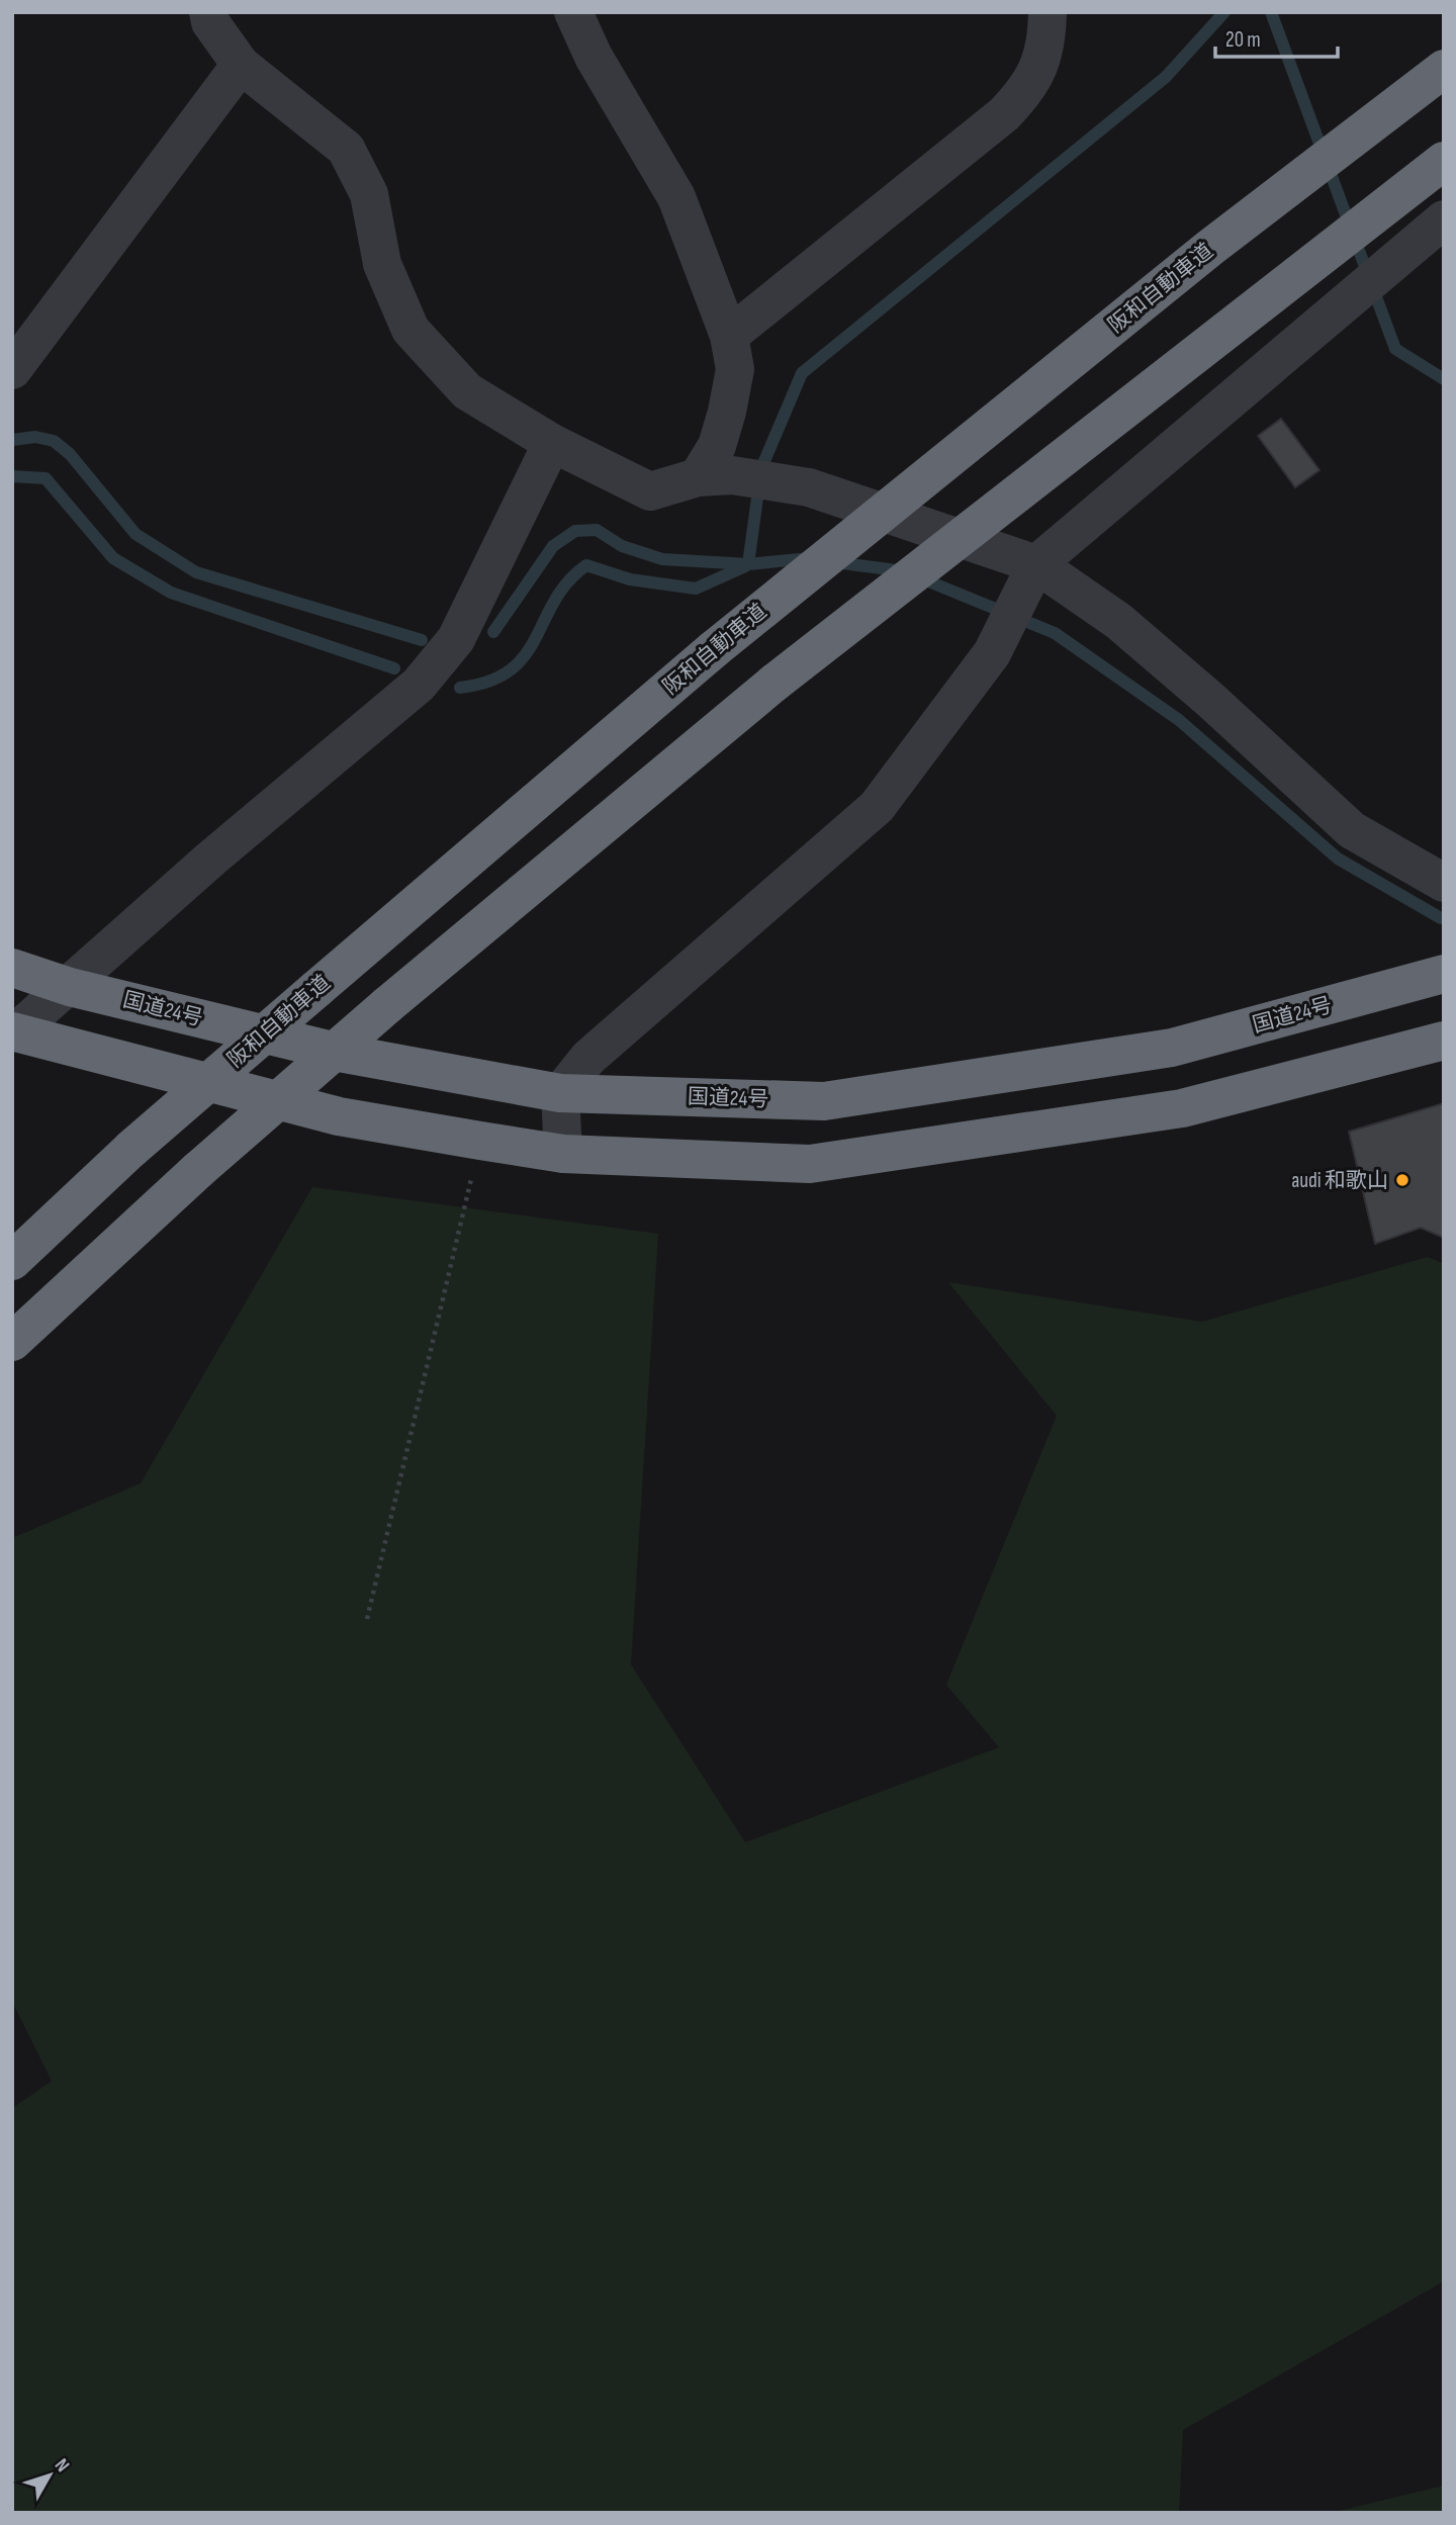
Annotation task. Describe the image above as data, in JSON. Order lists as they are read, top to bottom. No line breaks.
{"streets":{"highway":["阪和自動車道","国道24号"]},"places":["audi 和歌山"],"scale_bar":"20 m","north":"top right"}
